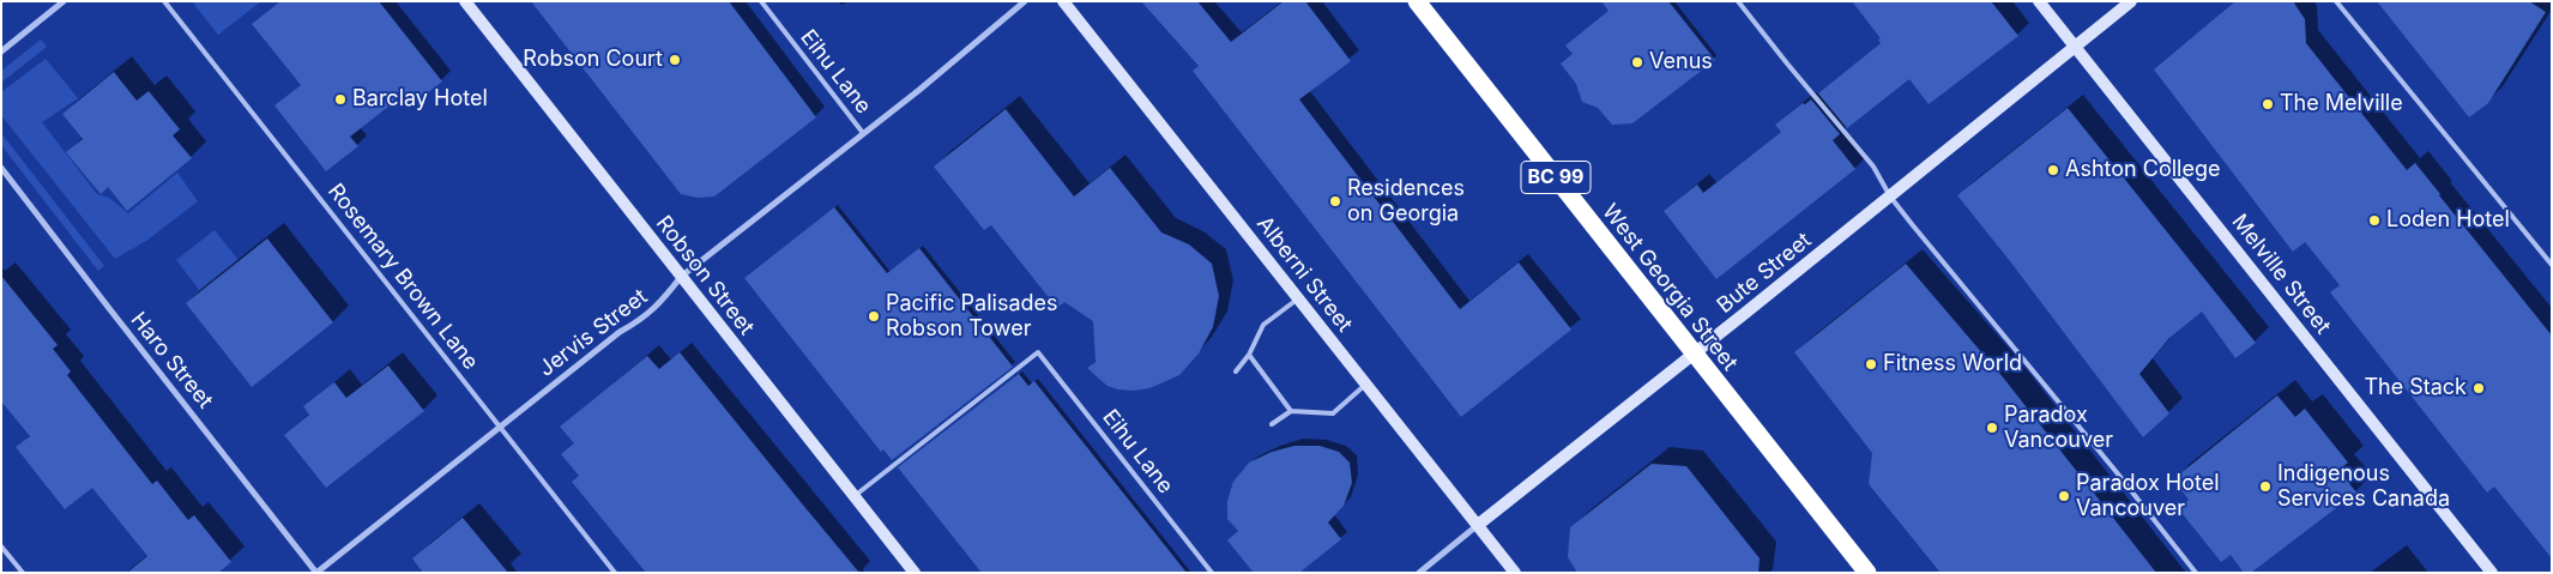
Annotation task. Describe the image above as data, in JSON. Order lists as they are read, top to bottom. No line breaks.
{"streets":{"highway":["BC 99","West Georgia Street"],"street":["Bute Street","Alberni Street","Melville Street","Robson Street","Jervis Street","Haro Street"],"lane":["Eihu Lane","Rosemary Brown Lane"]},"crossings":[["Eihu Lane","Robson Street"],["Eihu Lane","Jervis Street"],["Bute Street","Alberni Street"],["Bute Street","Melville Street"],["Bute Street","West Georgia Street"],["Robson Street","Jervis Street"],["Rosemary Brown Lane","Jervis Street"],["Jervis Street","Haro Street"]],"places":["Robson Court","Venus","Barclay Hotel","The Melville","Ashton College","Residences on Georgia","Loden Hotel","Pacific Palisades Robson Tower","Fitness World","The Stack","Paradox Vancouver","Indigenous Services Canada","Paradox Hotel Vancouver"]}
